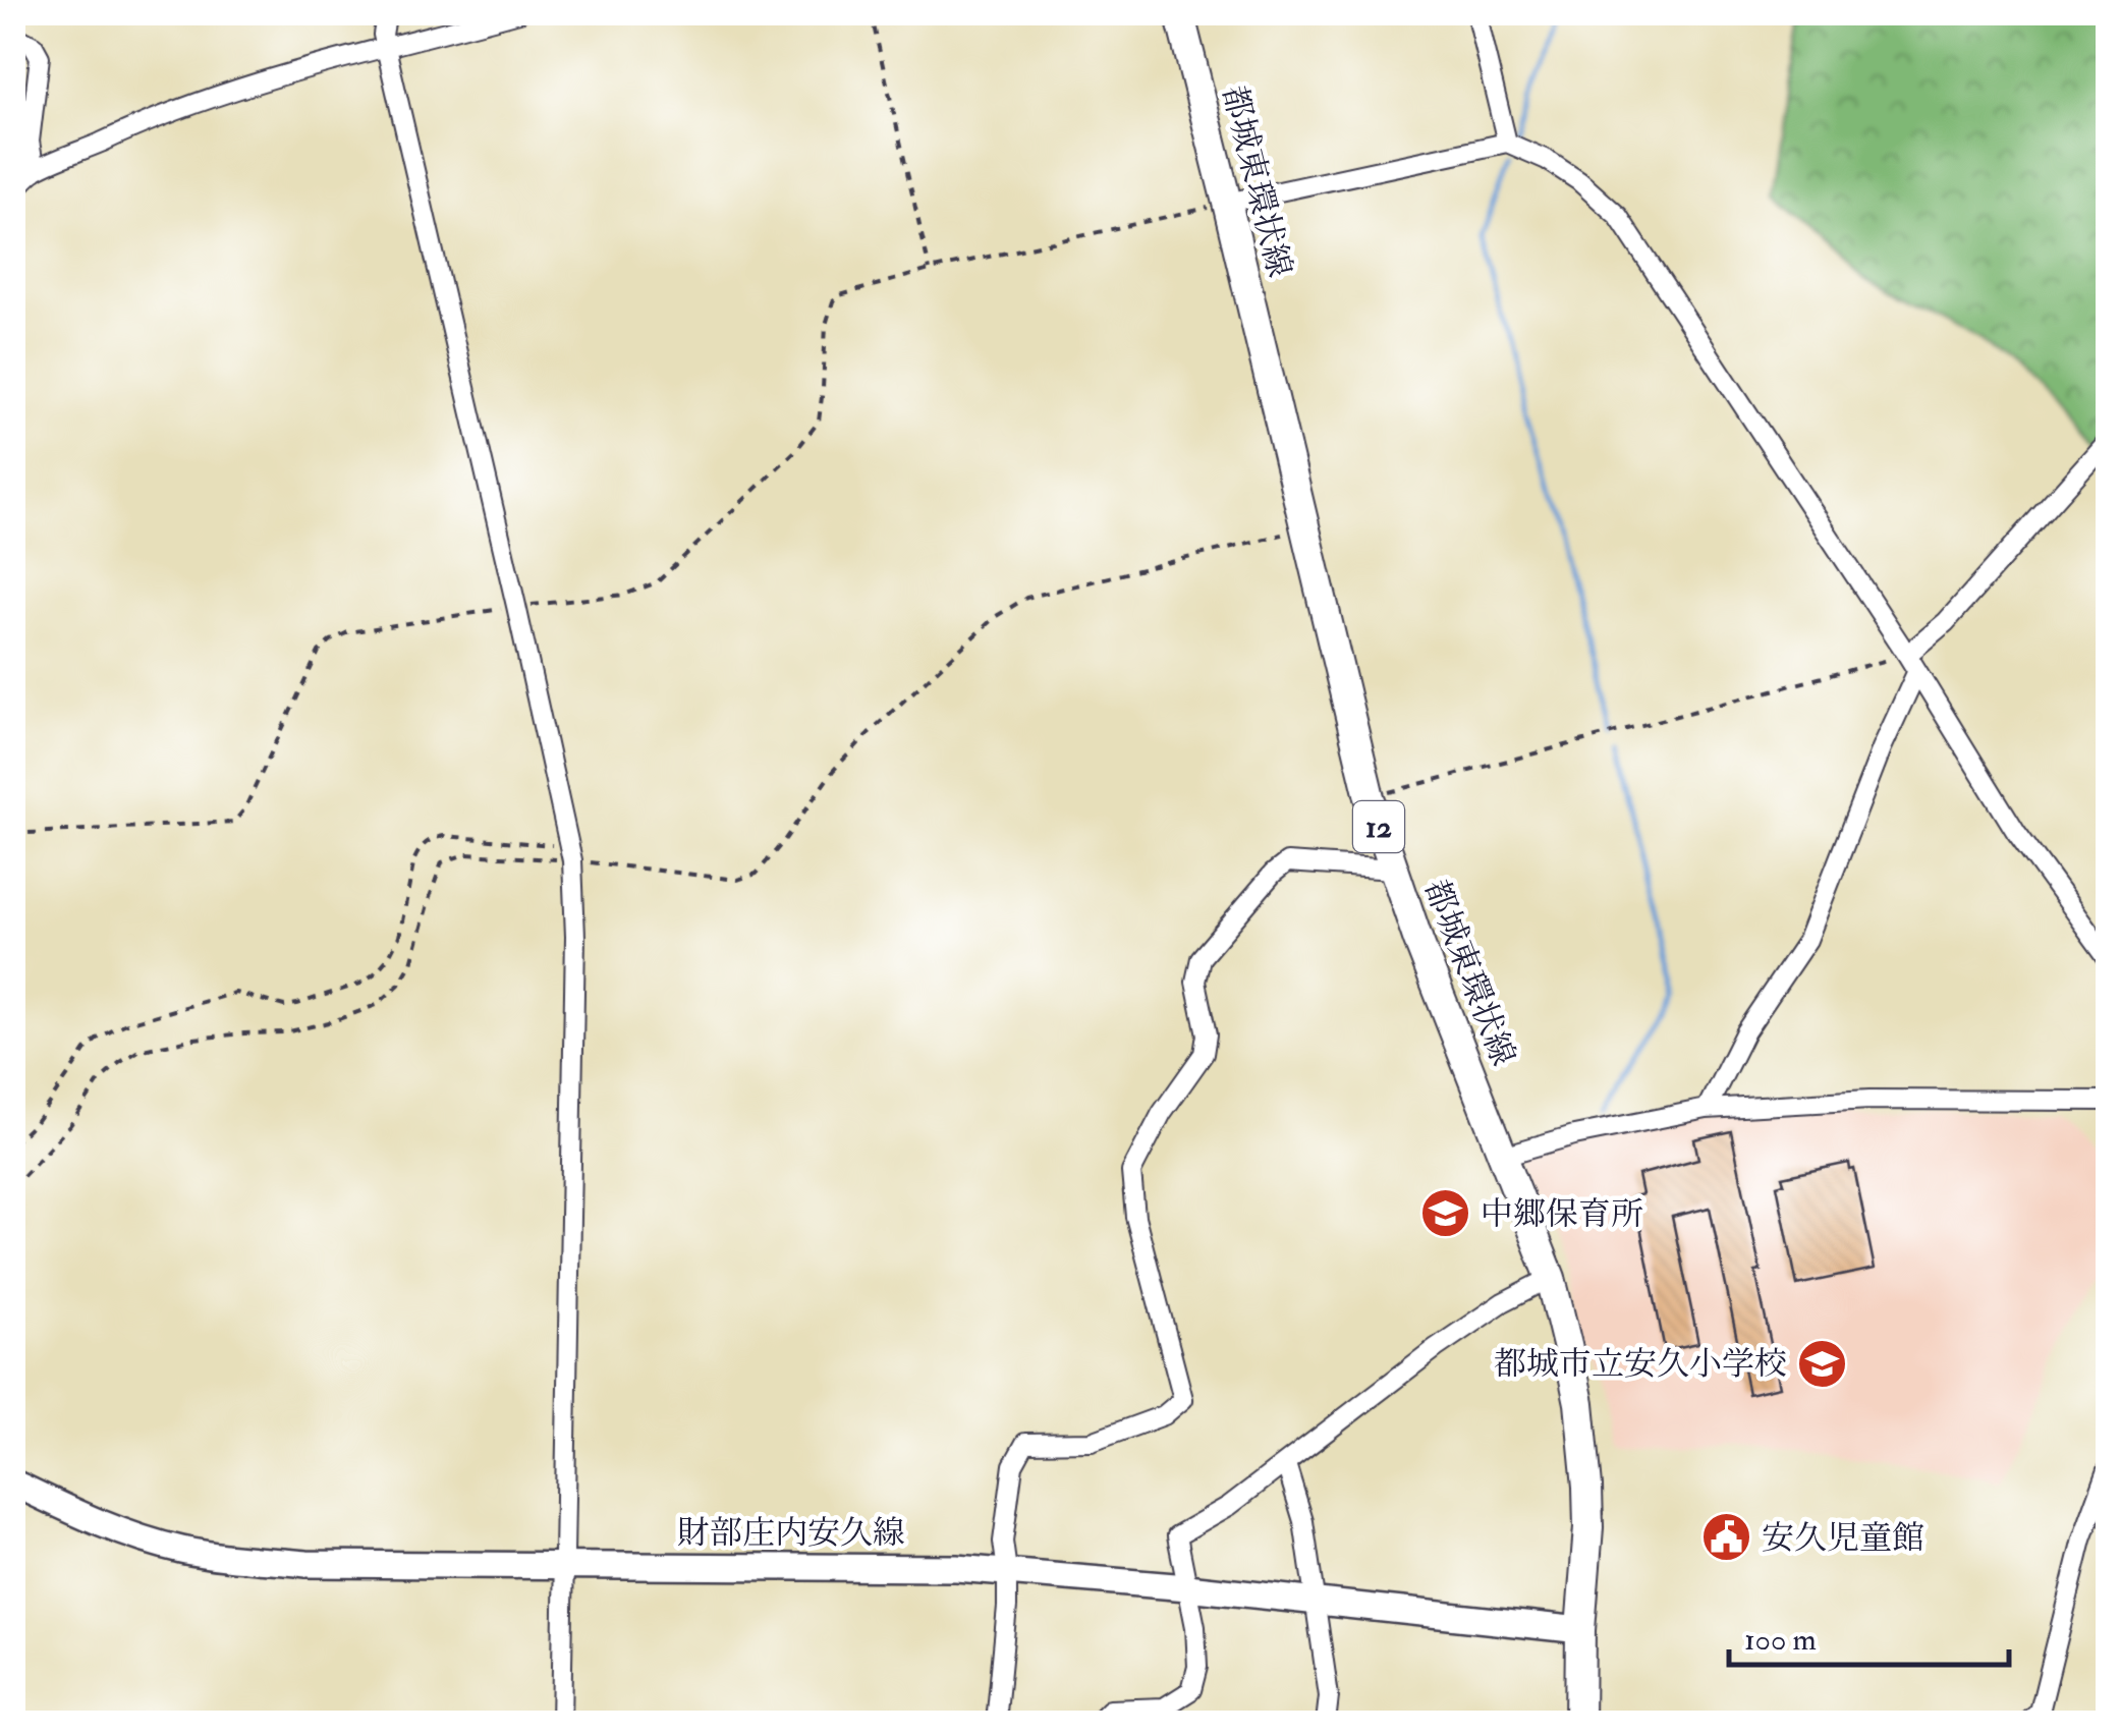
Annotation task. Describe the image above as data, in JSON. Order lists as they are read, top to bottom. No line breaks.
{"streets":{"main road":["都城東環状線","12","財部庄内安久線"]},"crossings":[["都城東環状線","財部庄内安久線"]],"places":{"school or university":["中郷保育所","都城市立安久小学校"],"public building":["安久児童館"]},"scale_bar":"100 m"}
